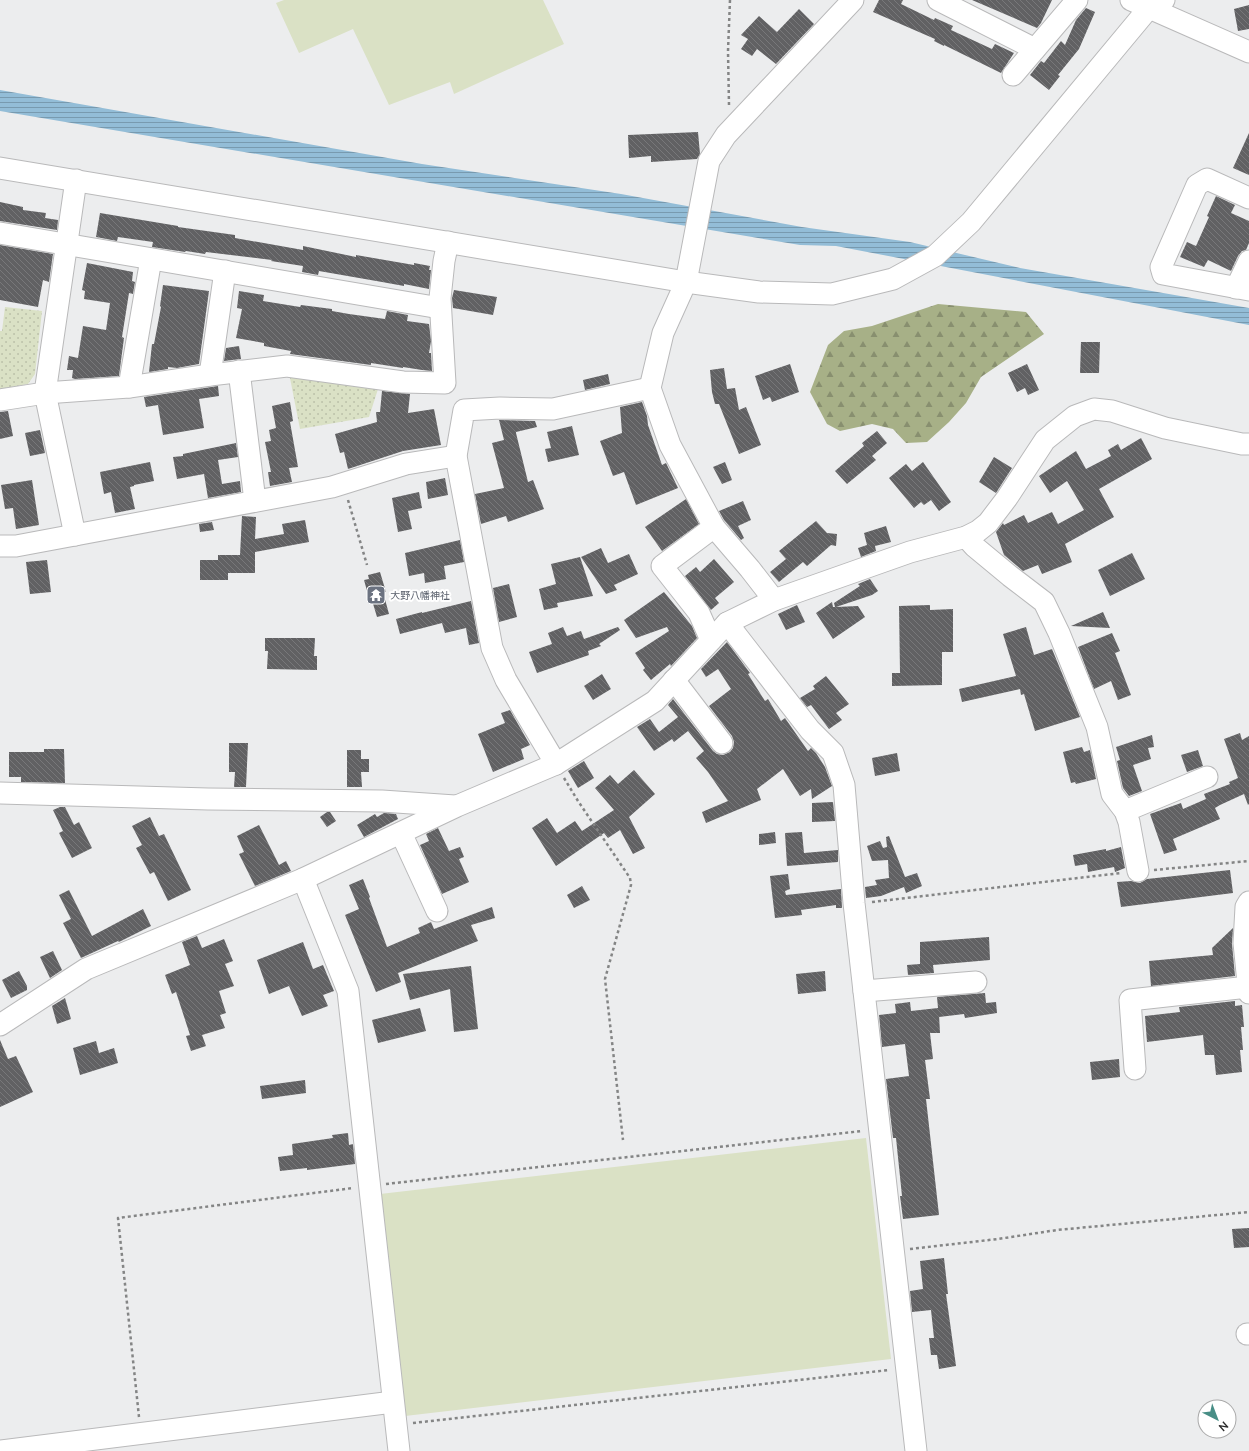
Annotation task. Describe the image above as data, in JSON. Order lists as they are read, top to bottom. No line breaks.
{"places":{"temple":["大野八幡神社"]},"north":"bottom right"}
